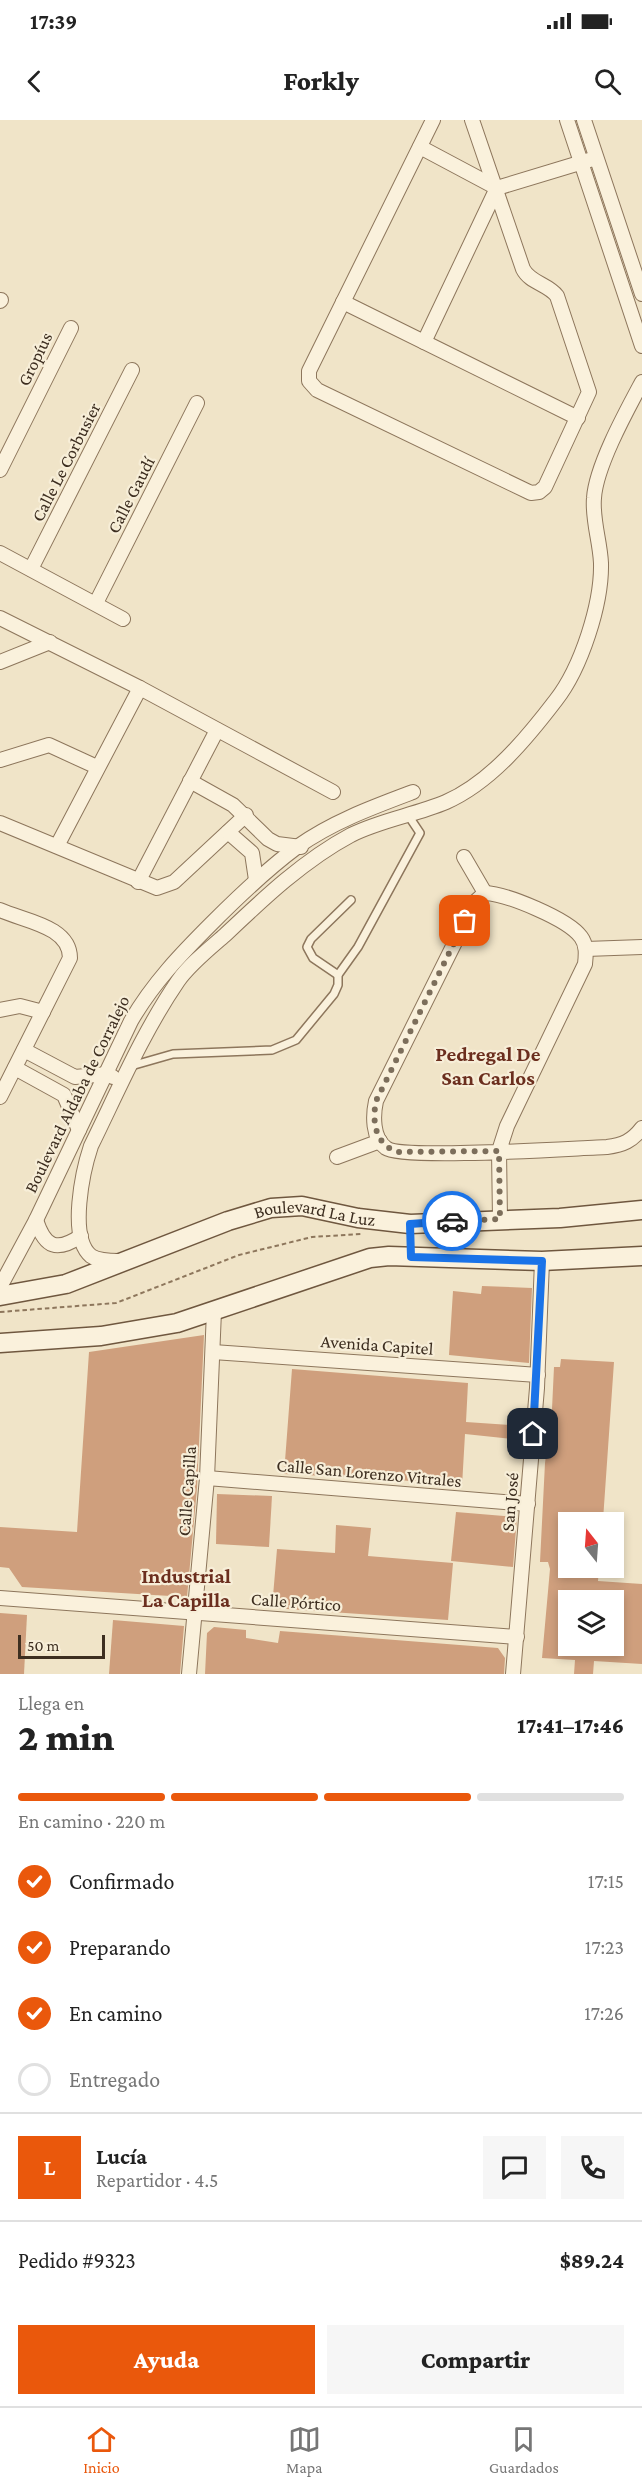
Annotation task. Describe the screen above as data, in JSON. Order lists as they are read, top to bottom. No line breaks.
{"streets":{"main road":["Boulevard La Luz"],"street":["Gropíus","Calle Le Corbusier","Calle Gaudí","Boulevard Aldaba de Corralejo","Avenida Capitel","Calle San Lorenzo Vitrales","Calle Capilla","San José","Calle Pórtico"]},"crossings":[["Boulevard La Luz","Calle Capilla"],["Boulevard La Luz","San José"],["Avenida Capitel","Calle Capilla"],["Avenida Capitel","San José"],["Calle San Lorenzo Vitrales","Calle Capilla"],["Calle San Lorenzo Vitrales","San José"],["Calle Capilla","Calle Pórtico"],["San José","Calle Pórtico"]],"districts":["Pedregal De San Carlos","Industrial La Capilla"],"scale_bar":"50 m","north":"top","page":{"status":"17:39","header":"Forkly","scale":"50 m","heading":["2 min","Llega en","17:41–17:46"],"panel":["Lucía","Repartidor · 4.5","Pedido #9323","$89.24"],"bar":"En camino · 220 m","list":[["Confirmado","17:15"],["Preparando","17:23"],["En camino","17:26"],"Entregado"],"round":"L","buttons":["Ayuda","Compartir"],"tabs":["Inicio","Mapa","Guardados"]}}
